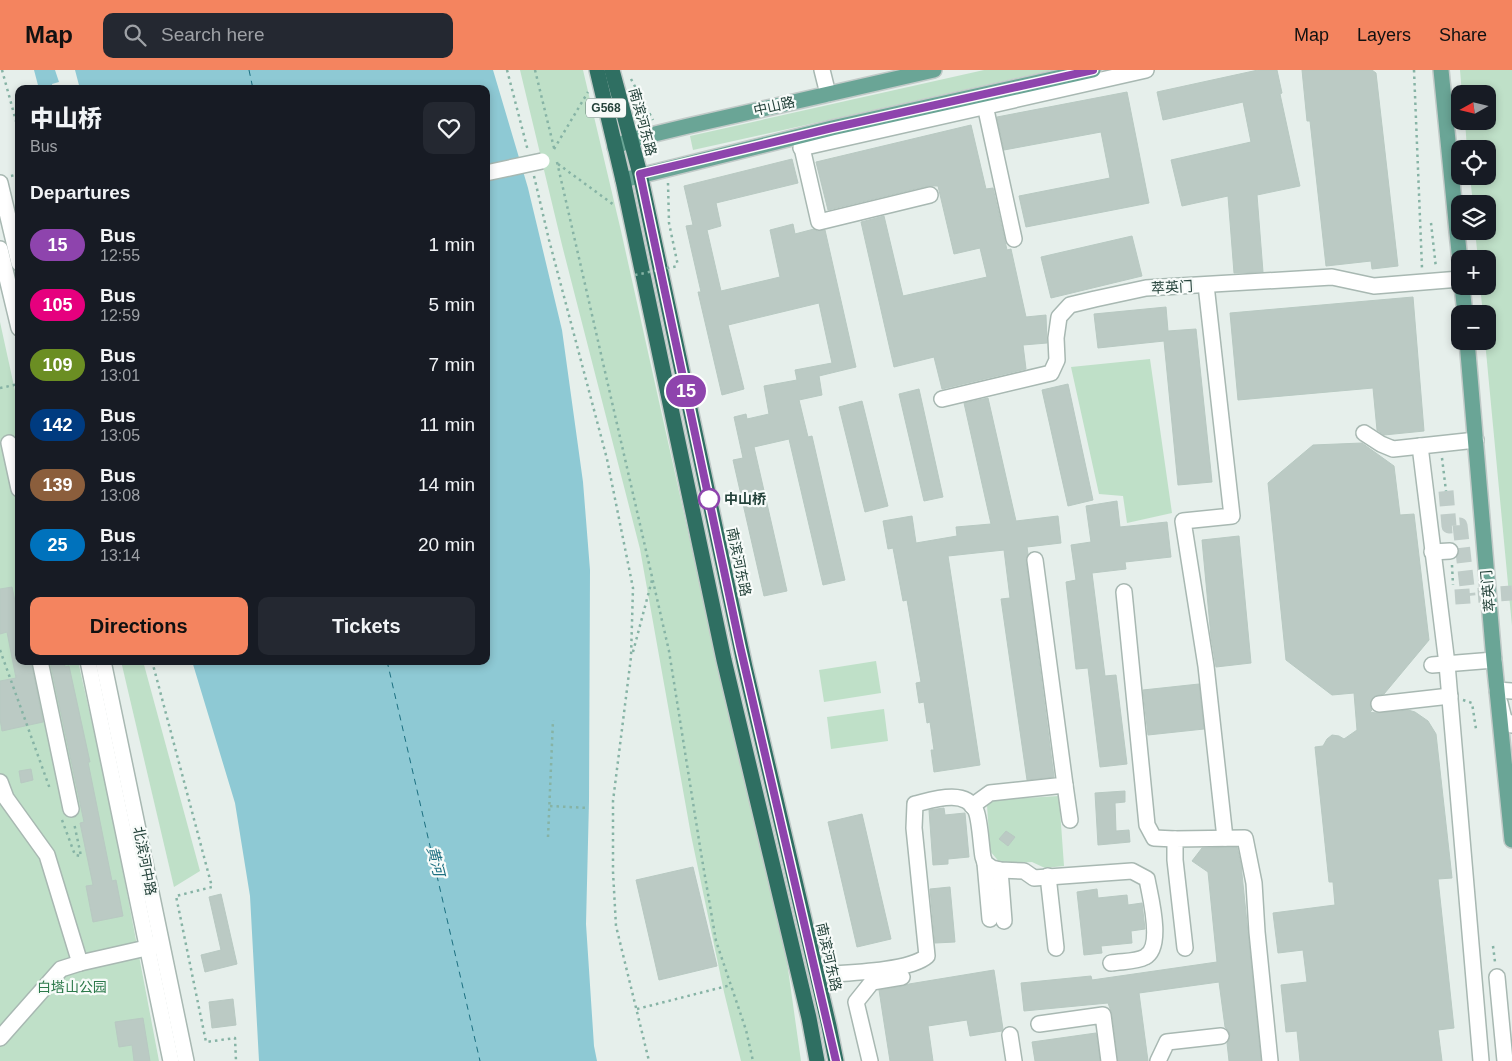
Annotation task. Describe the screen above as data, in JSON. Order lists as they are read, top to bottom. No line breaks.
{"streets":{"highway":["G568","南滨河东路"],"main road":["中山路","萃英门"],"street":["北滨河中路"]},"crossings":[["中山路","G568"],["中山路","南滨河东路"]],"water":["黄河"],"parks":["白塔山公园"],"places":["中山桥"],"lines":["bus line 15"],"north":"left","page":{"header":"Map","search":"Search here","nav":["Map","Layers","Share"],"on_map":"15","map_buttons":["+","−"],"heading":[["中山桥","Bus"],"Departures"],"list":[{"mark":"15","name":"Bus","note":"12:55","value":"1 min"},{"mark":"105","name":"Bus","note":"12:59","value":"5 min"},{"mark":"109","name":"Bus","note":"13:01","value":"7 min"},{"mark":"142","name":"Bus","note":"13:05","value":"11 min"},{"mark":"139","name":"Bus","note":"13:08","value":"14 min"},{"mark":"25","name":"Bus","note":"13:14","value":"20 min"}],"buttons":["Directions","Tickets"]}}
